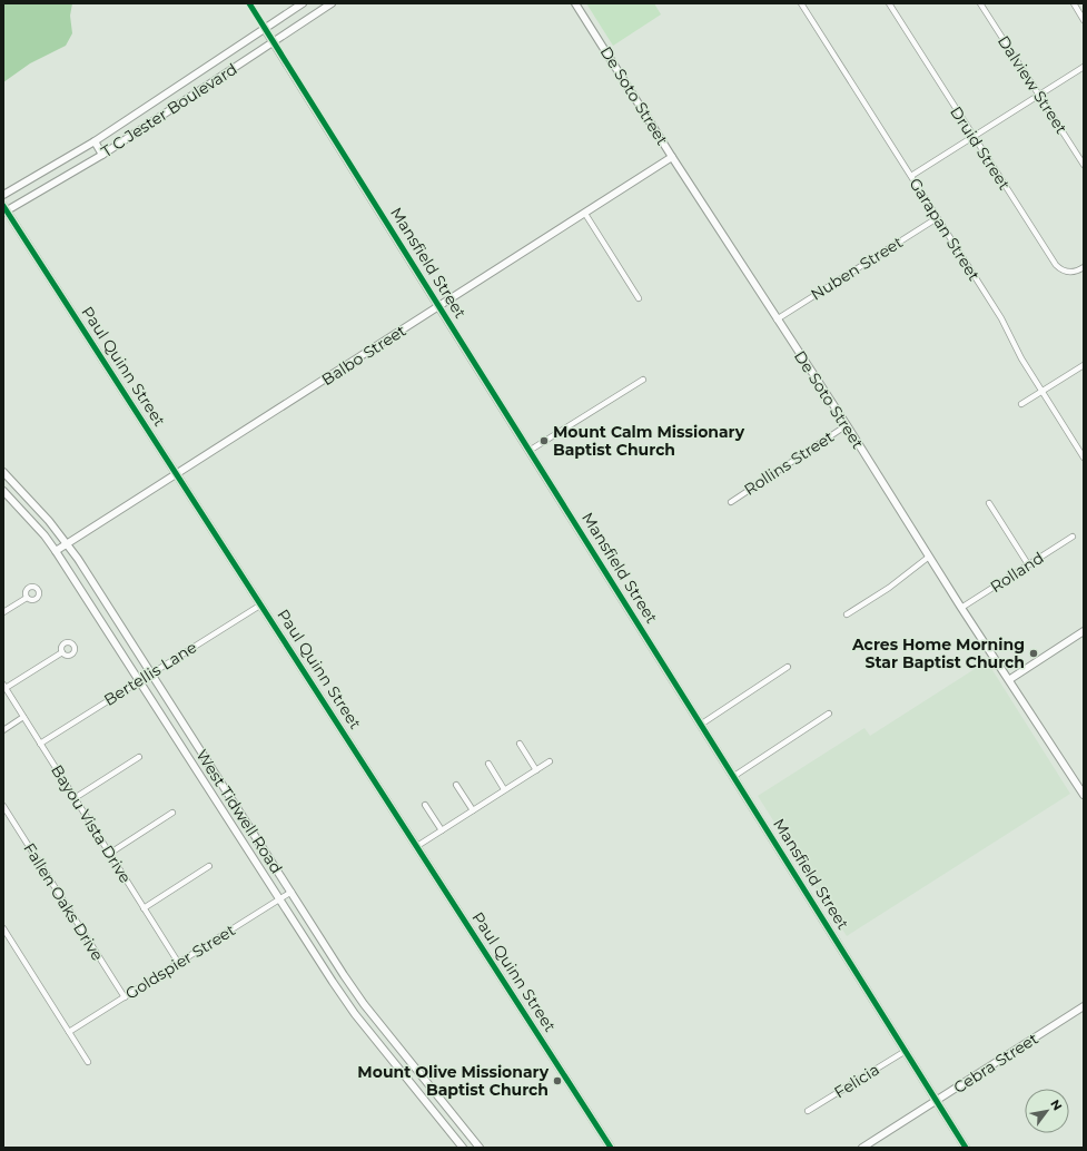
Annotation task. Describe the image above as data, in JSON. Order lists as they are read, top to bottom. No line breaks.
{"streets":{"street":["Dalview Street","De Soto Street","T C Jester Boulevard","Druid Street","Garapan Street","Mansfield Street","Nuben Street","Balbo Street","Paul Quinn Street","Rollins Street","Rolland","Bertellis Lane","West Tidwell Road","Bayou Vista Drive","Fallen Oaks Drive","Goldspier Street","Cebra Street","Felicia"]},"crossings":[["De Soto Street","Nuben Street"],["De Soto Street","Balbo Street"],["De Soto Street","Rollins Street"],["De Soto Street","Rolland"],["T C Jester Boulevard","Mansfield Street"],["T C Jester Boulevard","Paul Quinn Street"],["Garapan Street","Nuben Street"],["Mansfield Street","Balbo Street"],["Mansfield Street","Cebra Street"],["Mansfield Street","Felicia"],["Balbo Street","Paul Quinn Street"],["Balbo Street","West Tidwell Road"],["Paul Quinn Street","Bertellis Lane"],["Bertellis Lane","West Tidwell Road"],["Bertellis Lane","Bayou Vista Drive"],["West Tidwell Road","Goldspier Street"],["Bayou Vista Drive","Goldspier Street"],["Fallen Oaks Drive","Goldspier Street"]],"places":["Mount Calm Missionary Baptist Church","Acres Home Morning Star Baptist Church","Mount Olive Missionary Baptist Church"],"north":"top right"}
